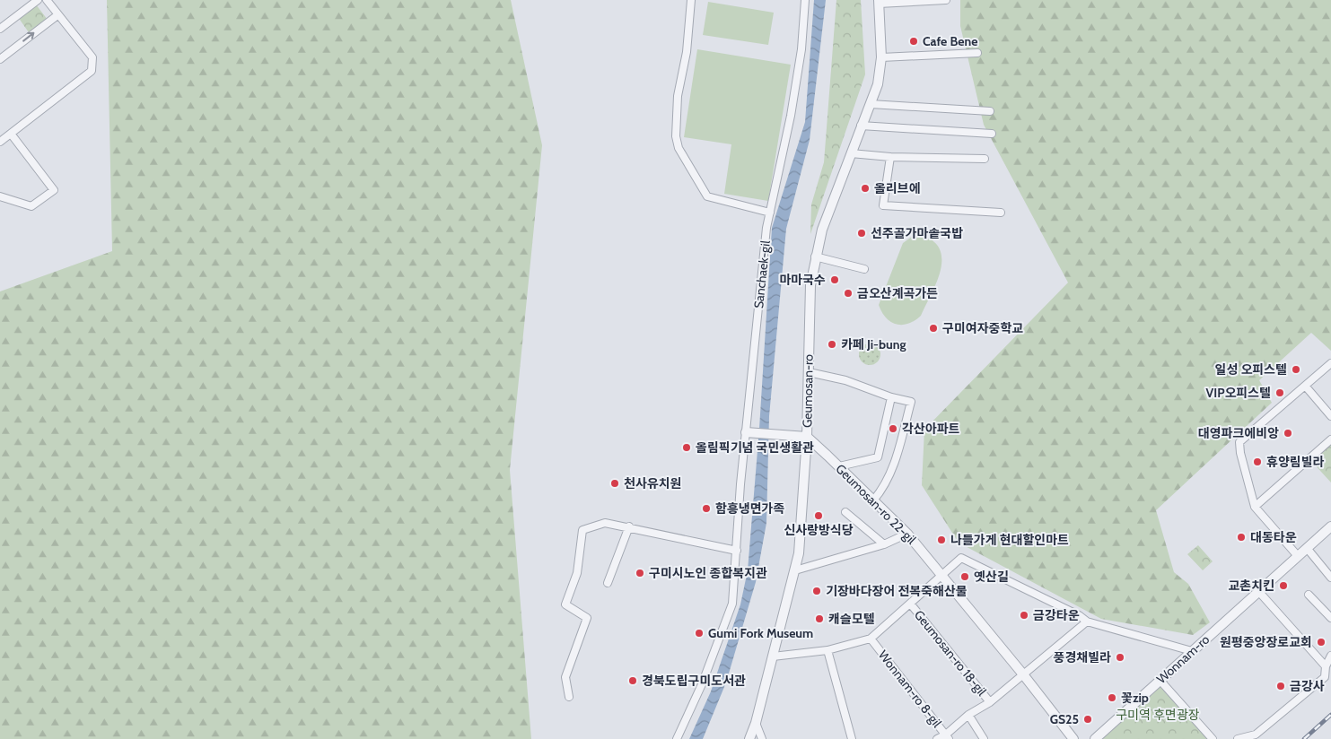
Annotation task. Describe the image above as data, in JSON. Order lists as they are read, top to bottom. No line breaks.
{"streets":{"street":["Sanchaek-gil","Geumosan-ro","Geumosan-ro 22-gil","Geumosan-ro 18-gil","Wonnam-ro","Wonnam-ro 8-gil"]},"crossings":[["Geumosan-ro","Geumosan-ro 22-gil"],["Geumosan-ro","Geumosan-ro 18-gil"],["Geumosan-ro 22-gil","Geumosan-ro 18-gil"],["Geumosan-ro 18-gil","Wonnam-ro 8-gil"]],"parks":["구미역 후면광장"],"places":["Cafe Bene","올리브에","선주골가마솥국밥","마마국수","금오산계곡가든","구미여자중학교","카페 Ji-bung","일성 오피스텔","VIP오피스텔","각산아파트","대영파크에비앙","올림픽기념 국민생활관","휴양림빌라","천사유치원","함흥냉면가족","신사랑방식당","대동타운","나들가게 현대할인마트","구미시노인 종합복지관","옛산길","교촌치킨","기장바다장어 전복죽해산물","금강타운","캐슬모텔","Gumi Fork Museum","원평중앙장로교회","풍경채빌라","경북도립구미도서관","금강사","꽃zip","GS25"]}
